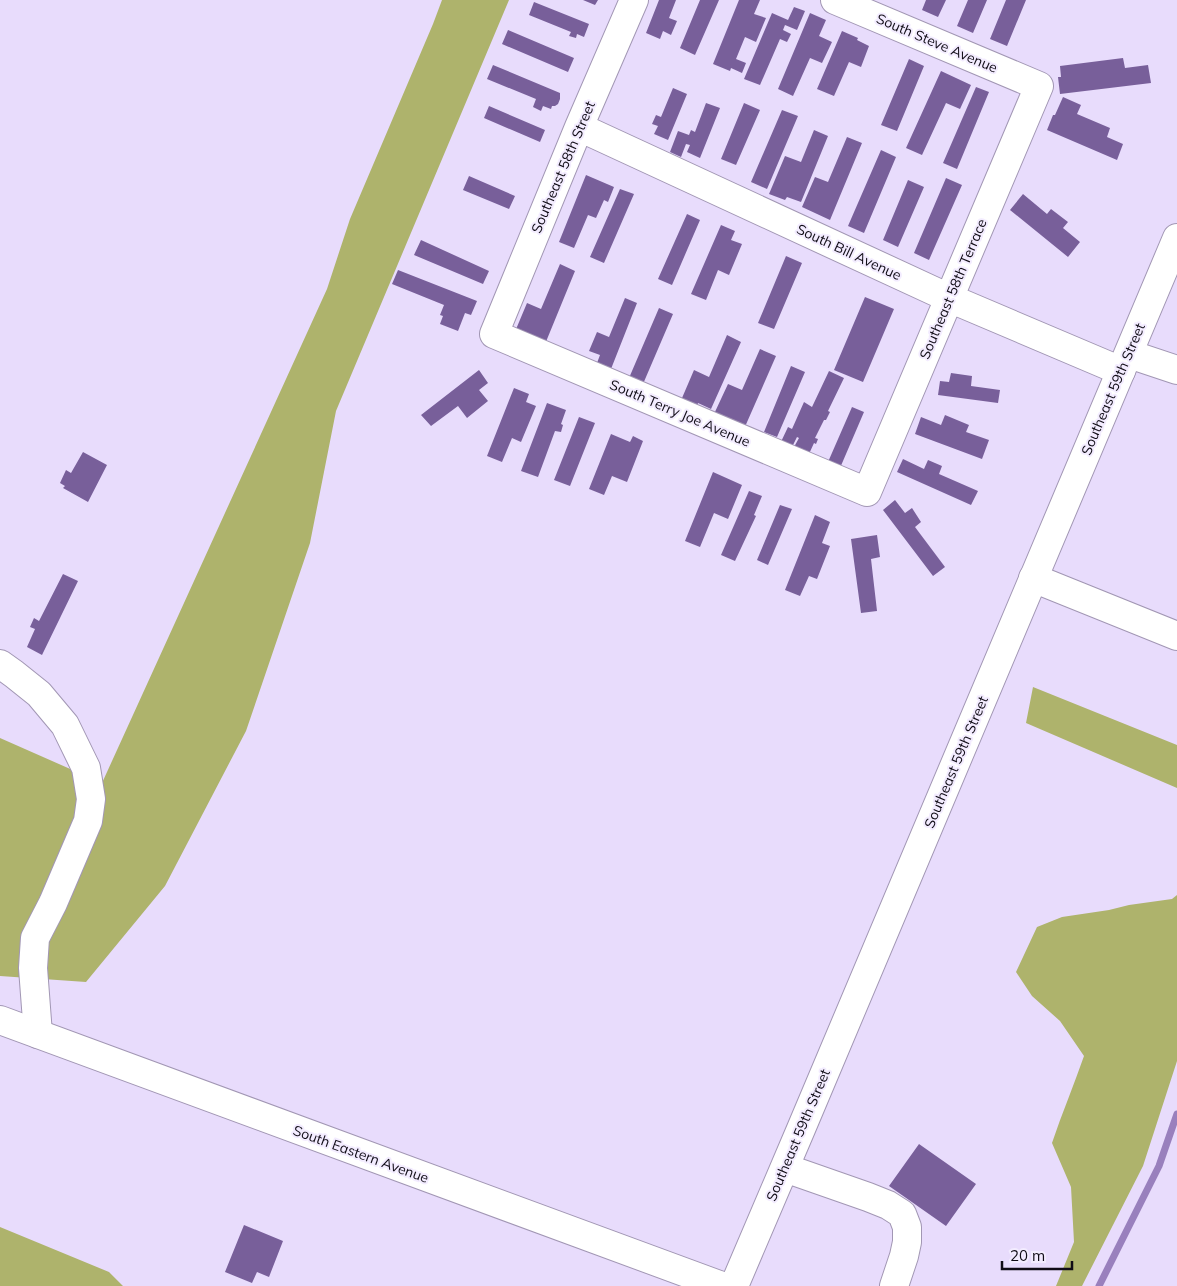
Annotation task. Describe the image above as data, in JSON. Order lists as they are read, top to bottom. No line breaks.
{"streets":{"street":["South Steve Avenue","Southeast 58th Street","South Bill Avenue","Southeast 58th Terrace","Southeast 59th Street","South Terry Joe Avenue","South Eastern Avenue"]},"crossings":[["South Steve Avenue","Southeast 58th Terrace"],["Southeast 58th Street","South Bill Avenue"],["Southeast 58th Street","South Terry Joe Avenue"],["South Bill Avenue","Southeast 58th Terrace"],["South Bill Avenue","Southeast 59th Street"],["Southeast 58th Terrace","South Terry Joe Avenue"]],"scale_bar":"20 m"}
